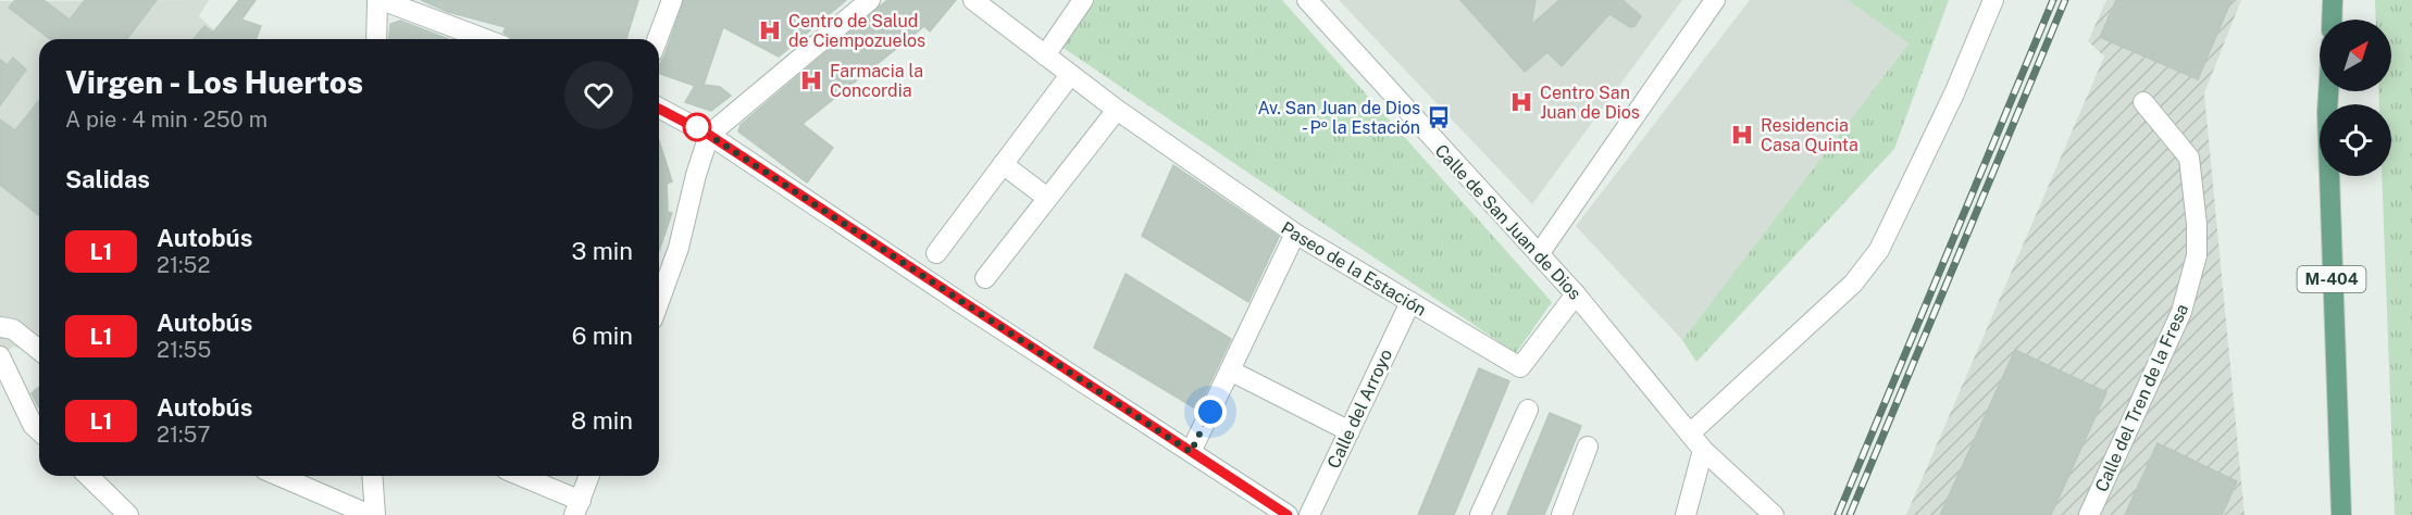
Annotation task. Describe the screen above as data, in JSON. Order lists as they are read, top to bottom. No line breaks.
{"streets":{"main road":["M-404"],"street":["Calle de San Juan de Dios","Paseo de la Estación","Calle del Tren de la Fresa","Calle del Arroyo"]},"crossings":[["Calle de San Juan de Dios","Paseo de la Estación"],["Paseo de la Estación","Calle del Arroyo"]],"places":{"hospital":["Centro de Salud de Ciempozuelos","Farmacia la Concordia","Centro San Juan de Dios","Residencia Casa Quinta"],"bus stop":["Av. San Juan de Dios - Pº la Estación"]},"lines":["bus line L1"],"north":"top right","page":{"heading":[["Virgen - Los Huertos","A pie · 4 min · 250 m"],"Salidas"],"list":[{"mark":"L1","name":"Autobús","note":"21:52","value":"3 min"},{"mark":"L1","name":"Autobús","note":"21:55","value":"6 min"},{"mark":"L1","name":"Autobús","note":"21:57","value":"8 min"}]}}
